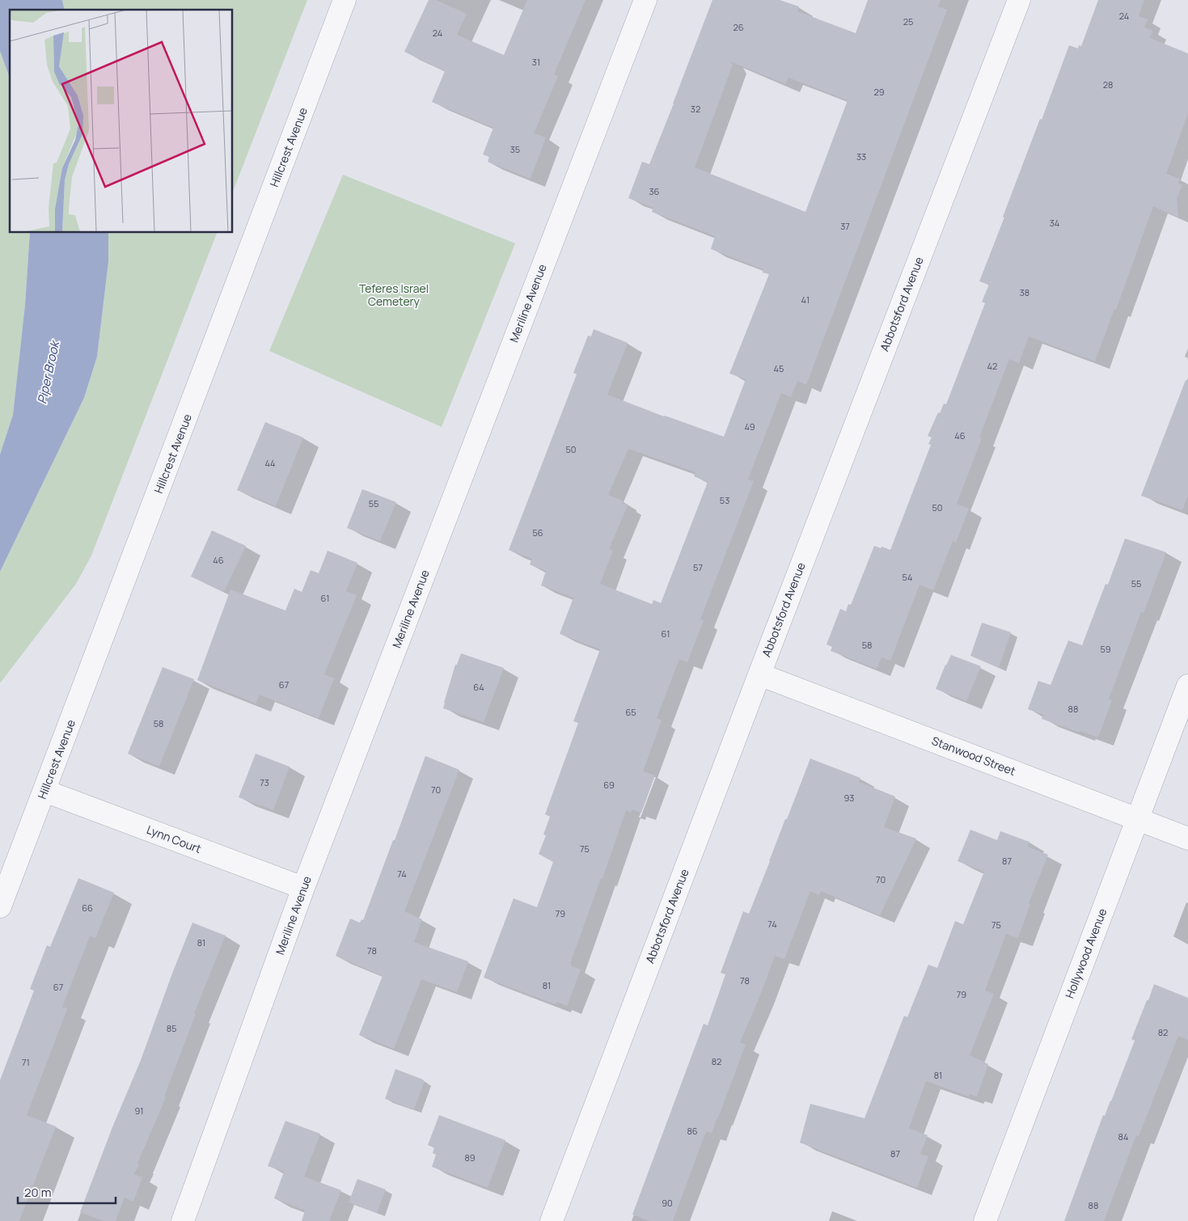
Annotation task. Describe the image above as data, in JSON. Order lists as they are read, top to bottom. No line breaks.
{"streets":{"street":["Hillcrest Avenue","Meriline Avenue","Abbotsford Avenue","Stanwood Street","Lynn Court","Hollywood Avenue"]},"crossings":[["Hillcrest Avenue","Lynn Court"],["Meriline Avenue","Lynn Court"],["Abbotsford Avenue","Stanwood Street"],["Stanwood Street","Hollywood Avenue"]],"water":["Piper Brook"],"parks":["Teferes Israel Cemetery"],"house_numbers":["24","25","26","24","31","28","29","32","35","33","36","34","37","38","41","42","45","49","46","50","44","53","55","50","56","46","57","54","55","61","61","58","59","67","64","88","65","58","73","69","70","93","75","87","74","70","66","79","74","75","81","78","78","81","67","79","85","82","82","71","81","91","86","84","87","89","90","88"],"scale_bar":"20 m"}
